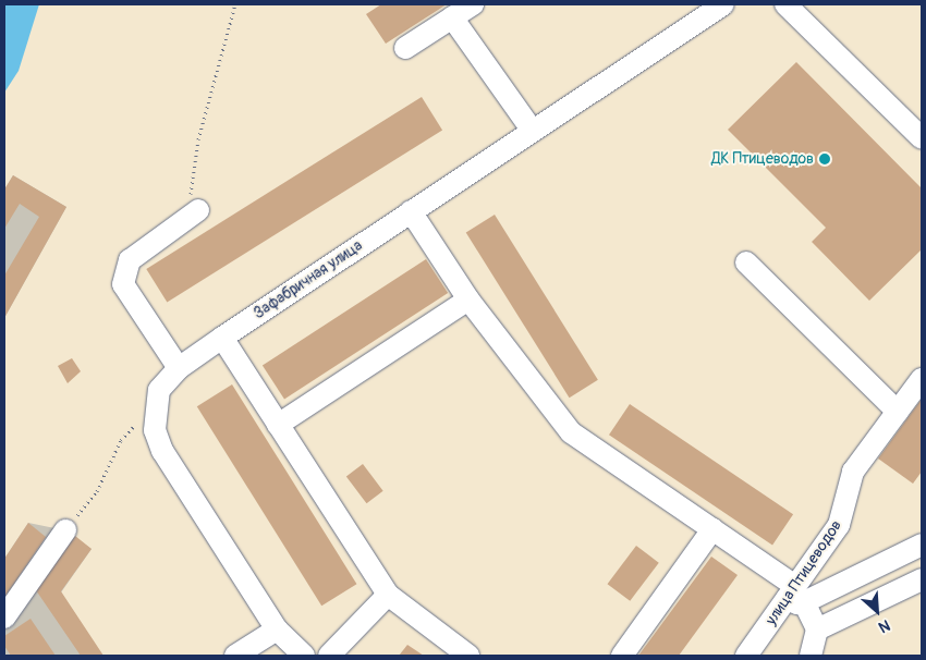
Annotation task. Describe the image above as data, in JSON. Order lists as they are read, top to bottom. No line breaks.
{"streets":{"street":["Зафабричная улица","улица Птицеводов"]},"places":["ДК Птицеводов"],"north":"bottom right"}
